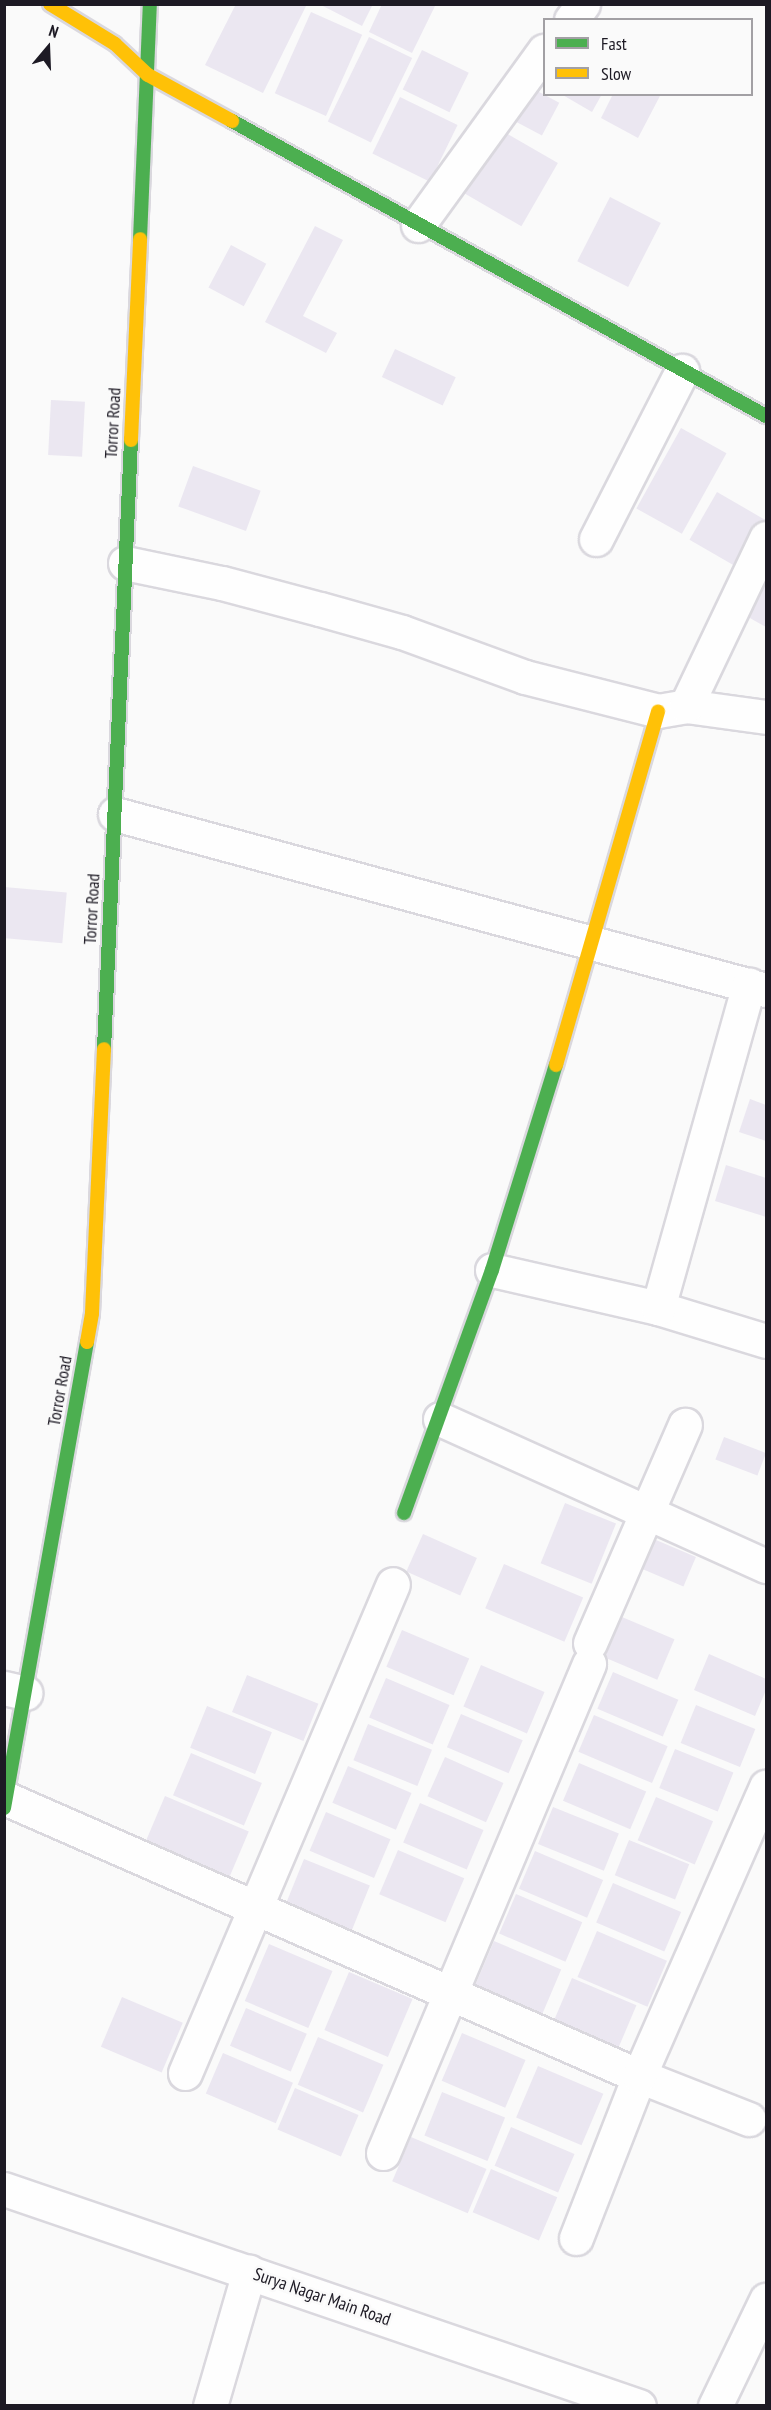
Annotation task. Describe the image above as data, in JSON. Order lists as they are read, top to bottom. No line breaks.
{"streets":{"street":["Torror Road","Surya Nagar Main Road"]},"legend":["Fast","Slow"],"north":"top"}
